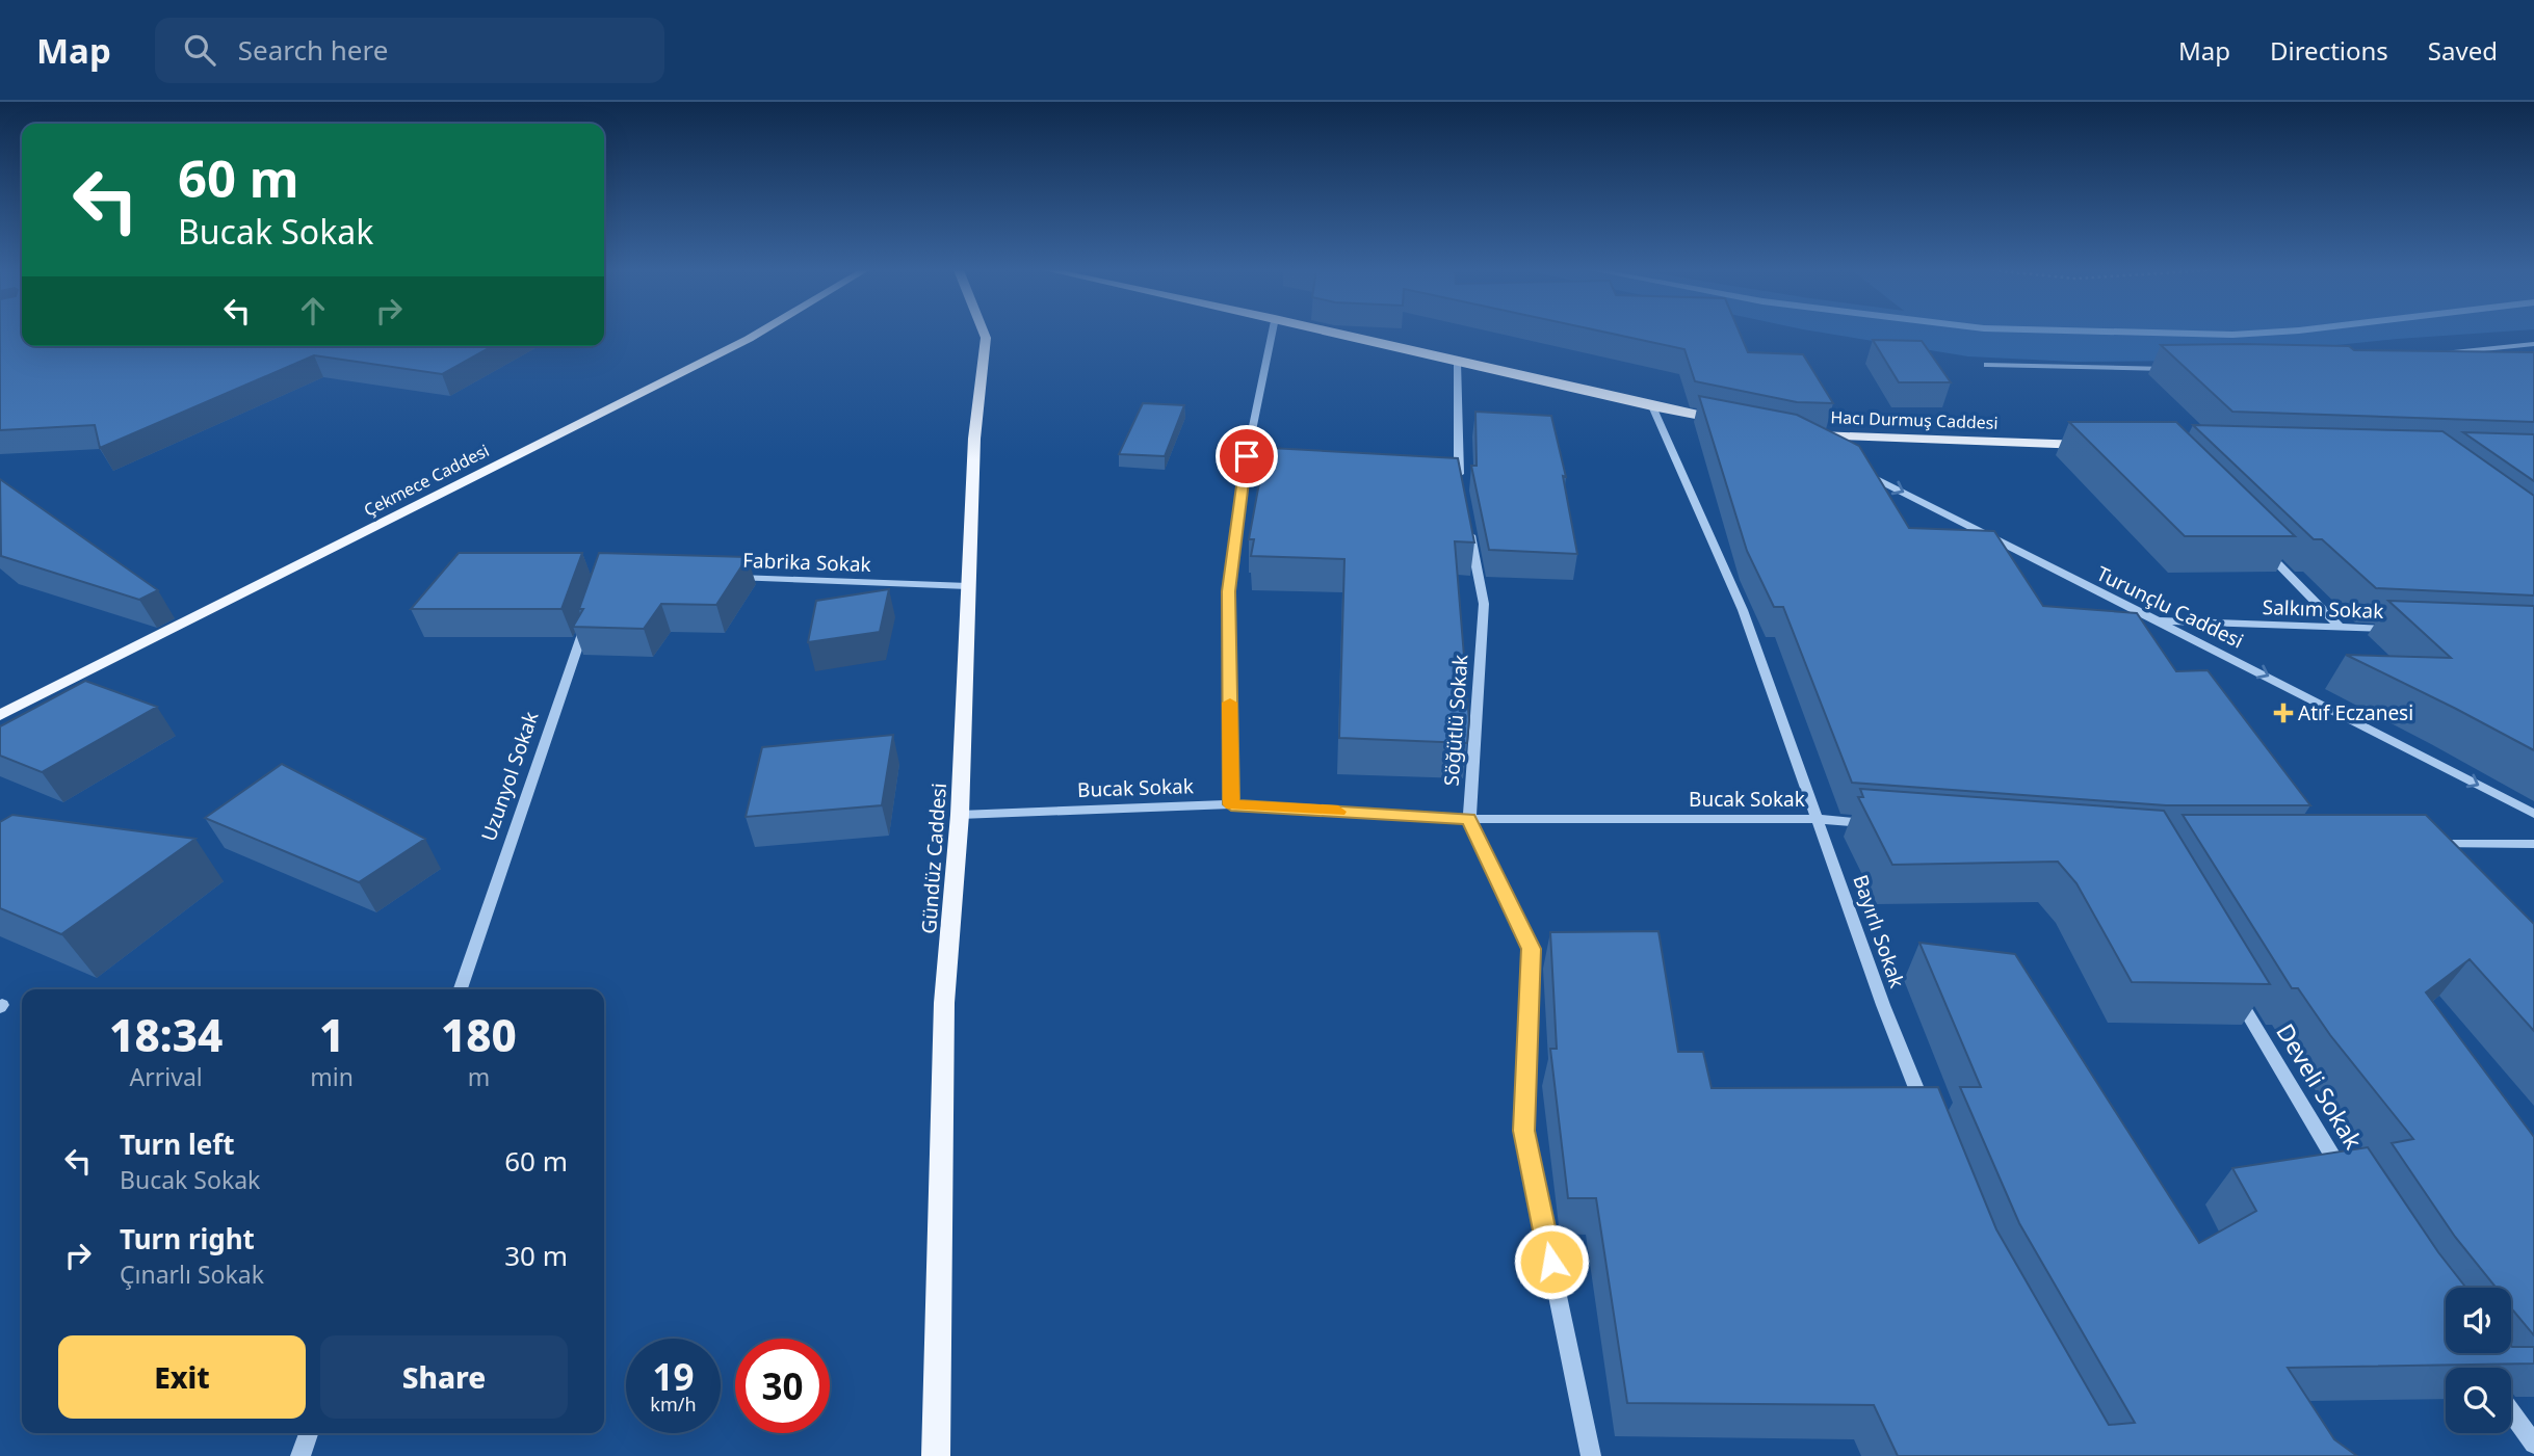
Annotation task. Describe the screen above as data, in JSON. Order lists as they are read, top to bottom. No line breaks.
{"streets":{"main road":["Hacı Durmuş Caddesi","Çekmece Caddesi","Gündüz Caddesi"],"street":["Fabrika Sokak","Turunçlu Caddesi","Salkım Sokak","Söğütlü Sokak","Uzunyol Sokak","Bucak Sokak","Bayırlı Sokak","Develi Sokak"]},"crossings":[["Fabrika Sokak","Gündüz Caddesi"],["Turunçlu Caddesi","Salkım Sokak"],["Söğütlü Sokak","Bucak Sokak"],["Bucak Sokak","Gündüz Caddesi"],["Bucak Sokak","Bayırlı Sokak"]],"one_way":["Turunçlu Caddesi"],"places":{"health":["Atıf Eczanesi"]},"page":{"header":"Map","search":"Search here","nav":["Map","Directions","Saved"],"turn":["60 m","Bucak Sokak"],"eta":["18:34","Arrival","1","min","180","m"],"list":[{"name":"Turn left","note":"Bucak Sokak","value":"60 m"},{"name":"Turn right","note":"Çınarlı Sokak","value":"30 m"}],"buttons":["Exit","Share"],"speed":"19 km/h","limit":"30"}}
